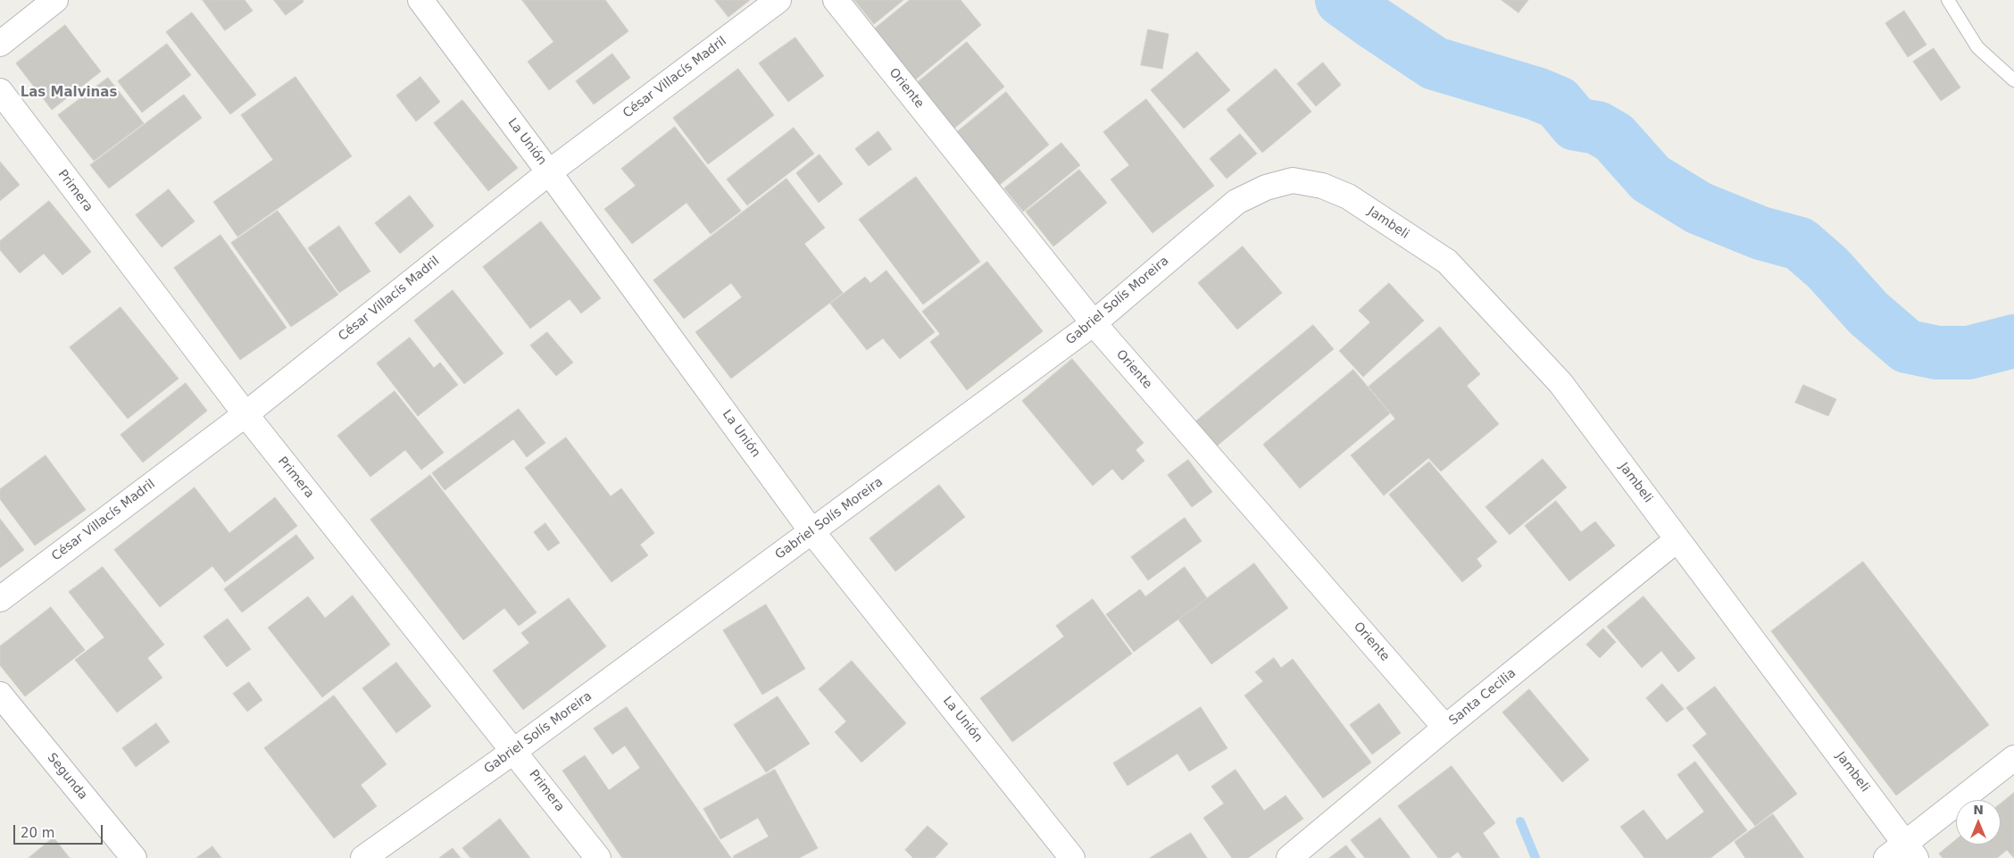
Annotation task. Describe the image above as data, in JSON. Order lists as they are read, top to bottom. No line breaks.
{"streets":{"street":["César Villacís Madril","Oriente","La Unión","Primera","Jambeli","Gabriel Solís Moreira","Santa Cecilia","Segunda"]},"crossings":[["César Villacís Madril","La Unión"],["César Villacís Madril","Primera"],["Oriente","Gabriel Solís Moreira"],["Oriente","Santa Cecilia"],["La Unión","Gabriel Solís Moreira"],["Primera","Gabriel Solís Moreira"],["Jambeli","Gabriel Solís Moreira"],["Jambeli","Santa Cecilia"]],"districts":["Las Malvinas"],"scale_bar":"20 m","north":"top"}
